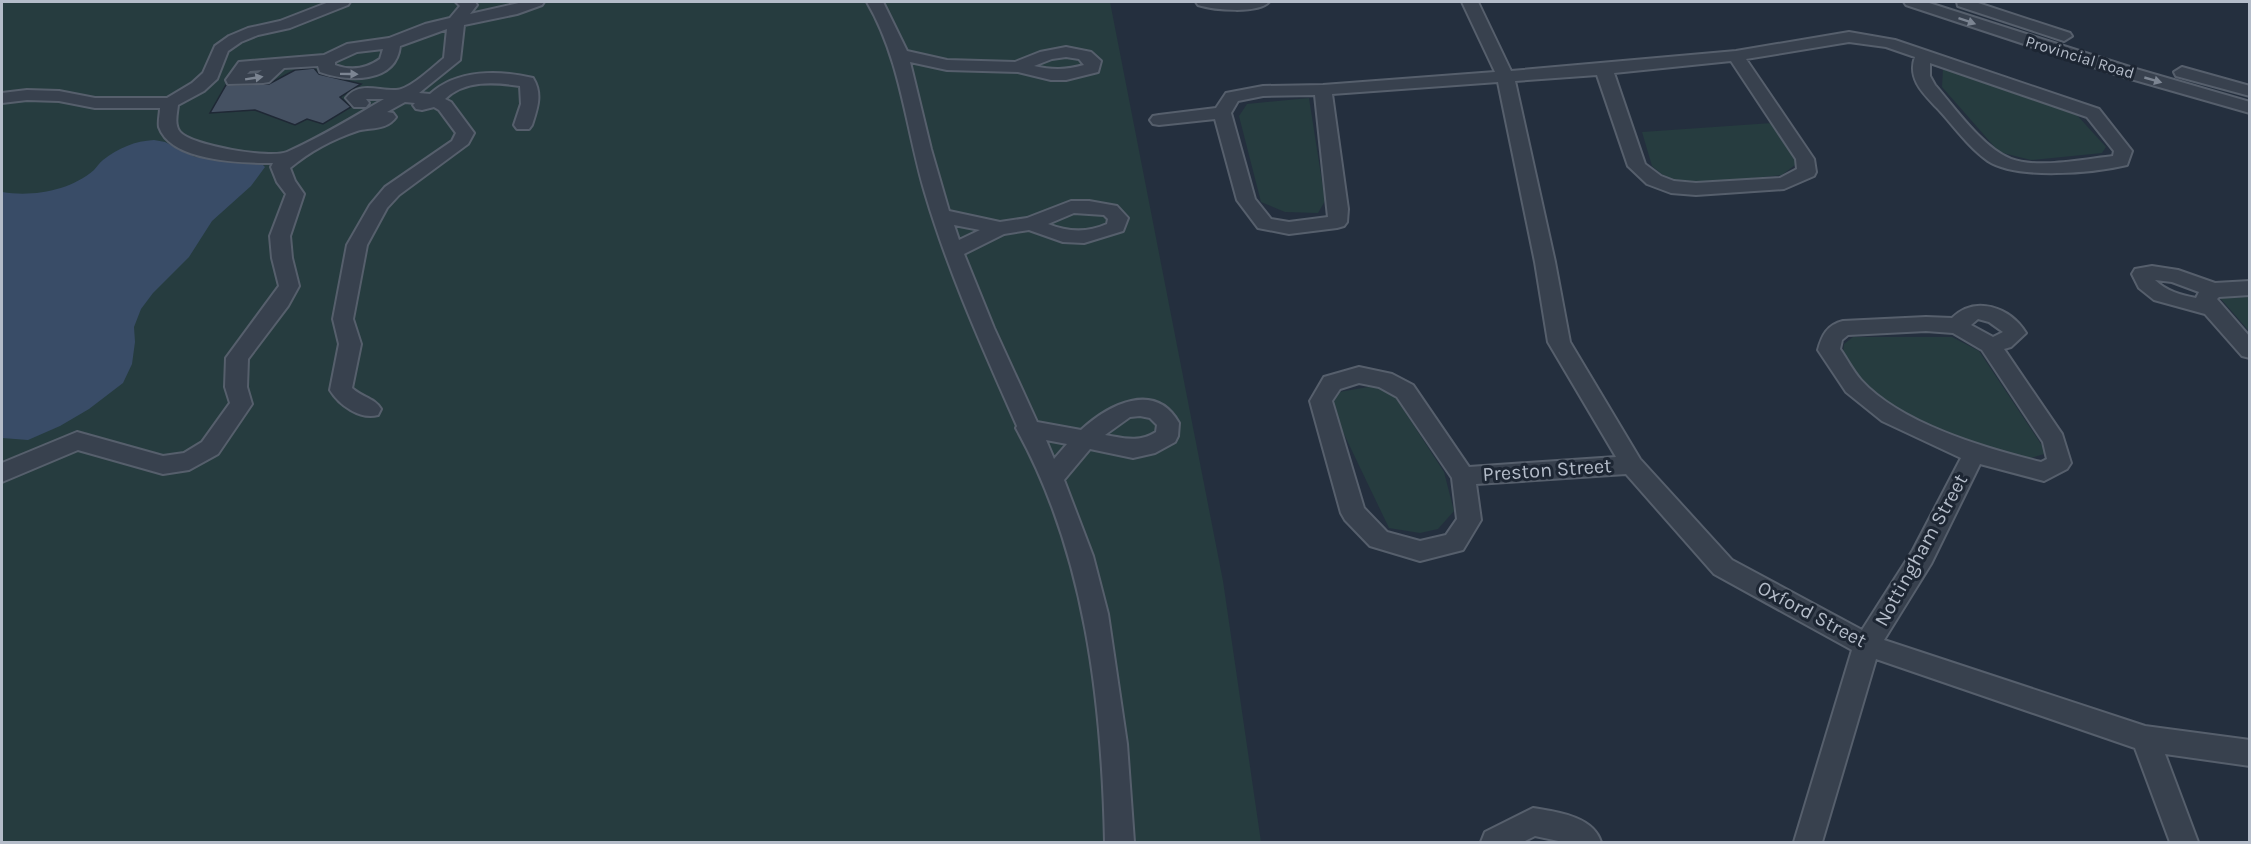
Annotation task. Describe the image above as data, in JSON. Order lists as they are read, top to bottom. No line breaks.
{"streets":{"street":["Provincial Road","Preston Street","Nottingham Street","Oxford Street"]},"crossings":[["Preston Street","Oxford Street"],["Nottingham Street","Oxford Street"]]}
